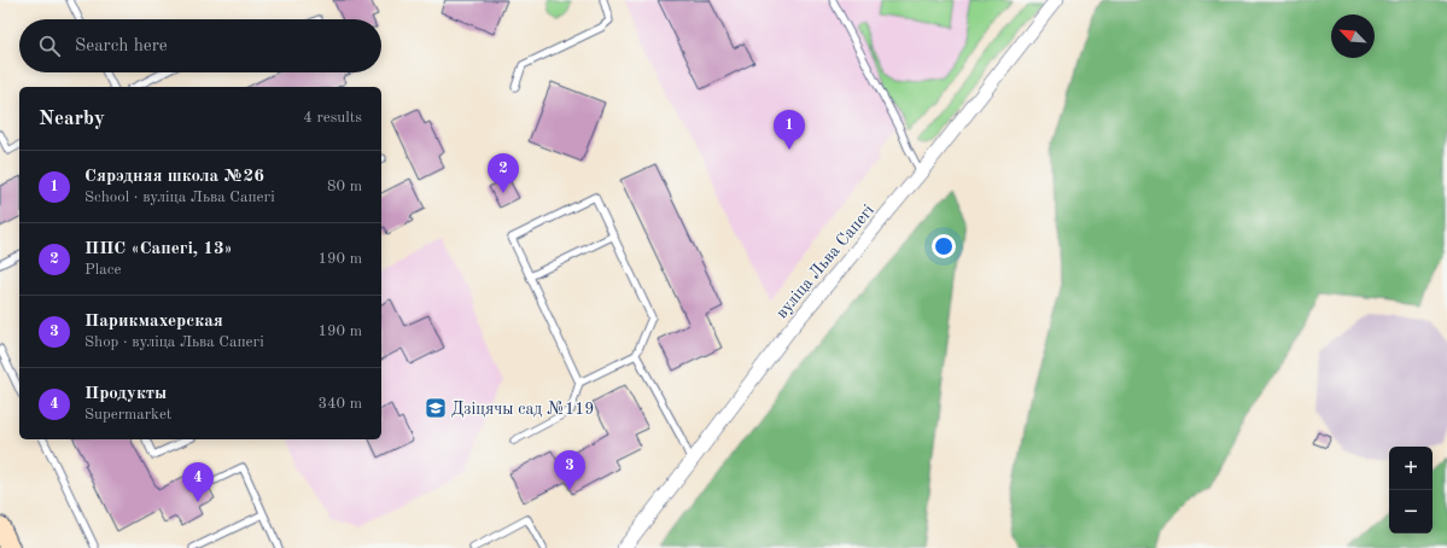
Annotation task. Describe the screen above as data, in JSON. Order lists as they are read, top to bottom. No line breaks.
{"streets":{"street":["вуліца Льва Сапегі"]},"places":{"school or university":["Дзіцячы сад №119"]},"north":"top left","page":{"search":"Search here","heading":["Nearby","4 results"],"pins":["1","2","3","4"],"list":[{"mark":"1","name":"Сярэдняя школа №26","note":"School · вуліца Льва Сапегі","value":"80 m"},{"mark":"2","name":"ППС «Сапегі, 13»","note":"Place","value":"190 m"},{"mark":"3","name":"Парикмахерская","note":"Shop · вуліца Льва Сапегі","value":"190 m"},{"mark":"4","name":"Продукты","note":"Supermarket","value":"340 m"}],"map_buttons":["+","−"]}}
